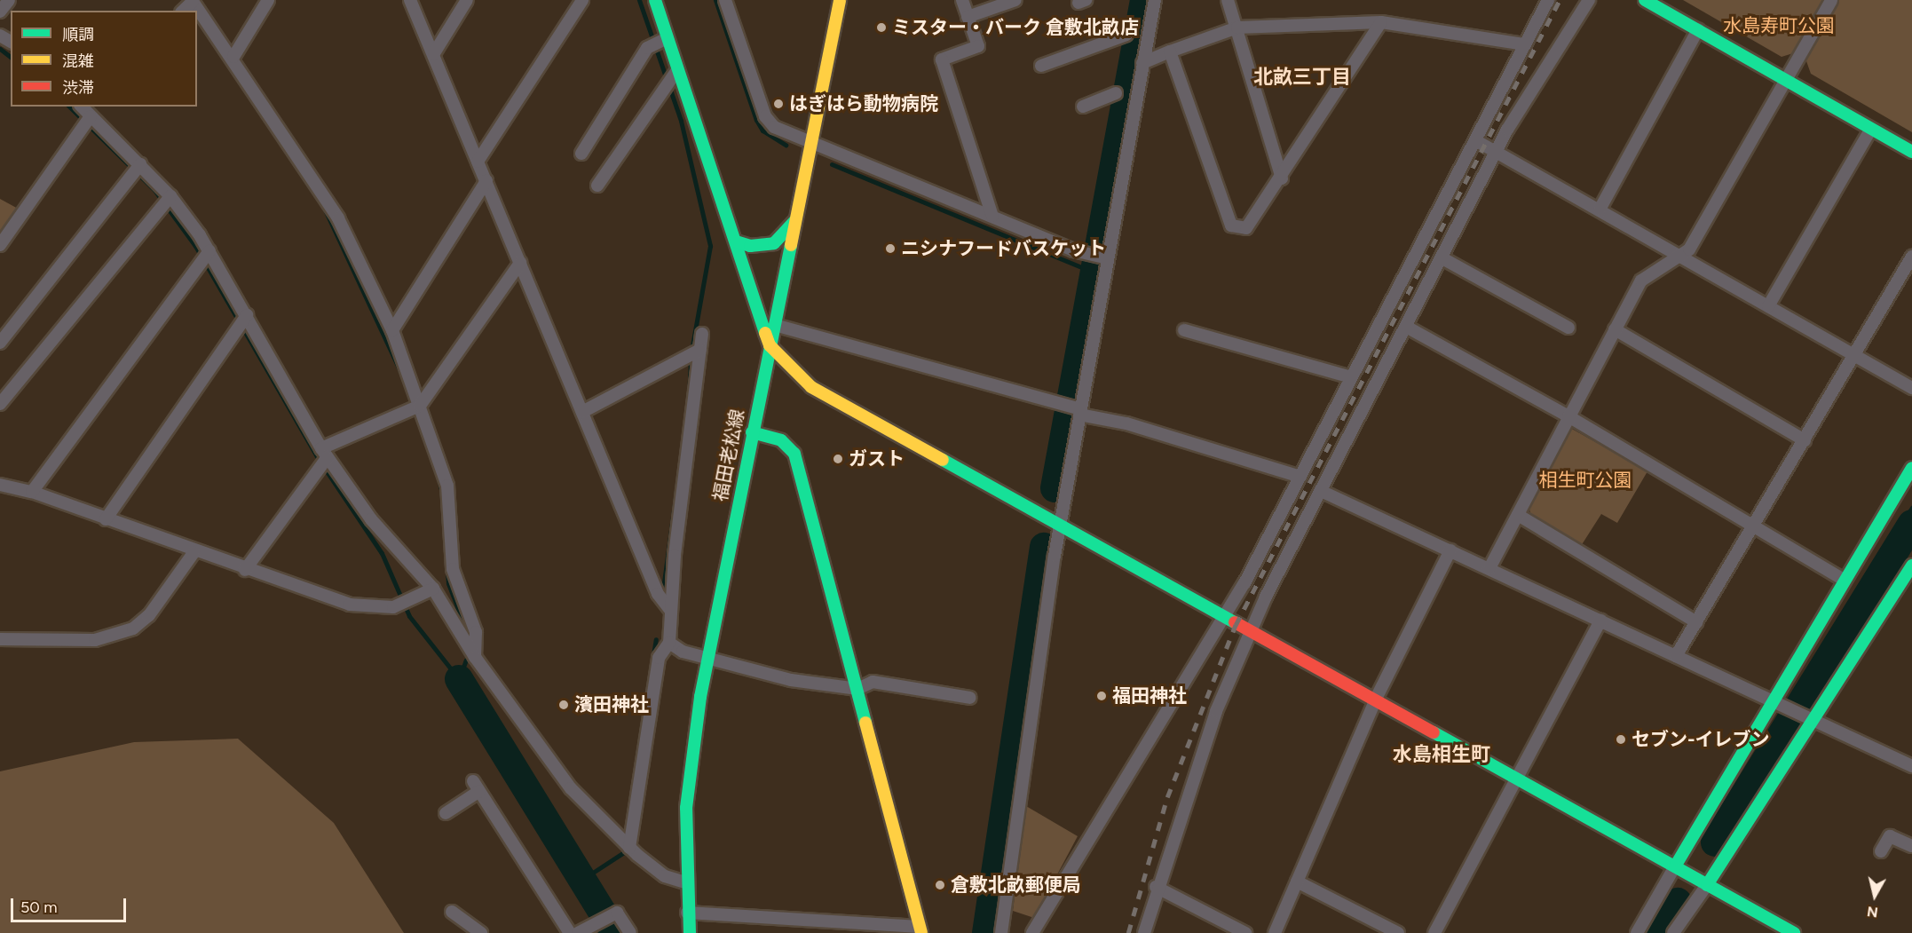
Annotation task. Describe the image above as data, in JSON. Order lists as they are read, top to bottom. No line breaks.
{"streets":{"street":["福田老松線"]},"districts":["北畝三丁目","水島相生町"],"parks":["水島寿町公園","相生町公園"],"places":["ミスター・バーク 倉敷北畝店","はぎはら動物病院","ニシナフードバスケット","ガスト","福田神社","濱田神社","セブン-イレブン","倉敷北畝郵便局"],"legend":["順調","混雑","渋滞"],"scale_bar":"50 m","north":"bottom"}
